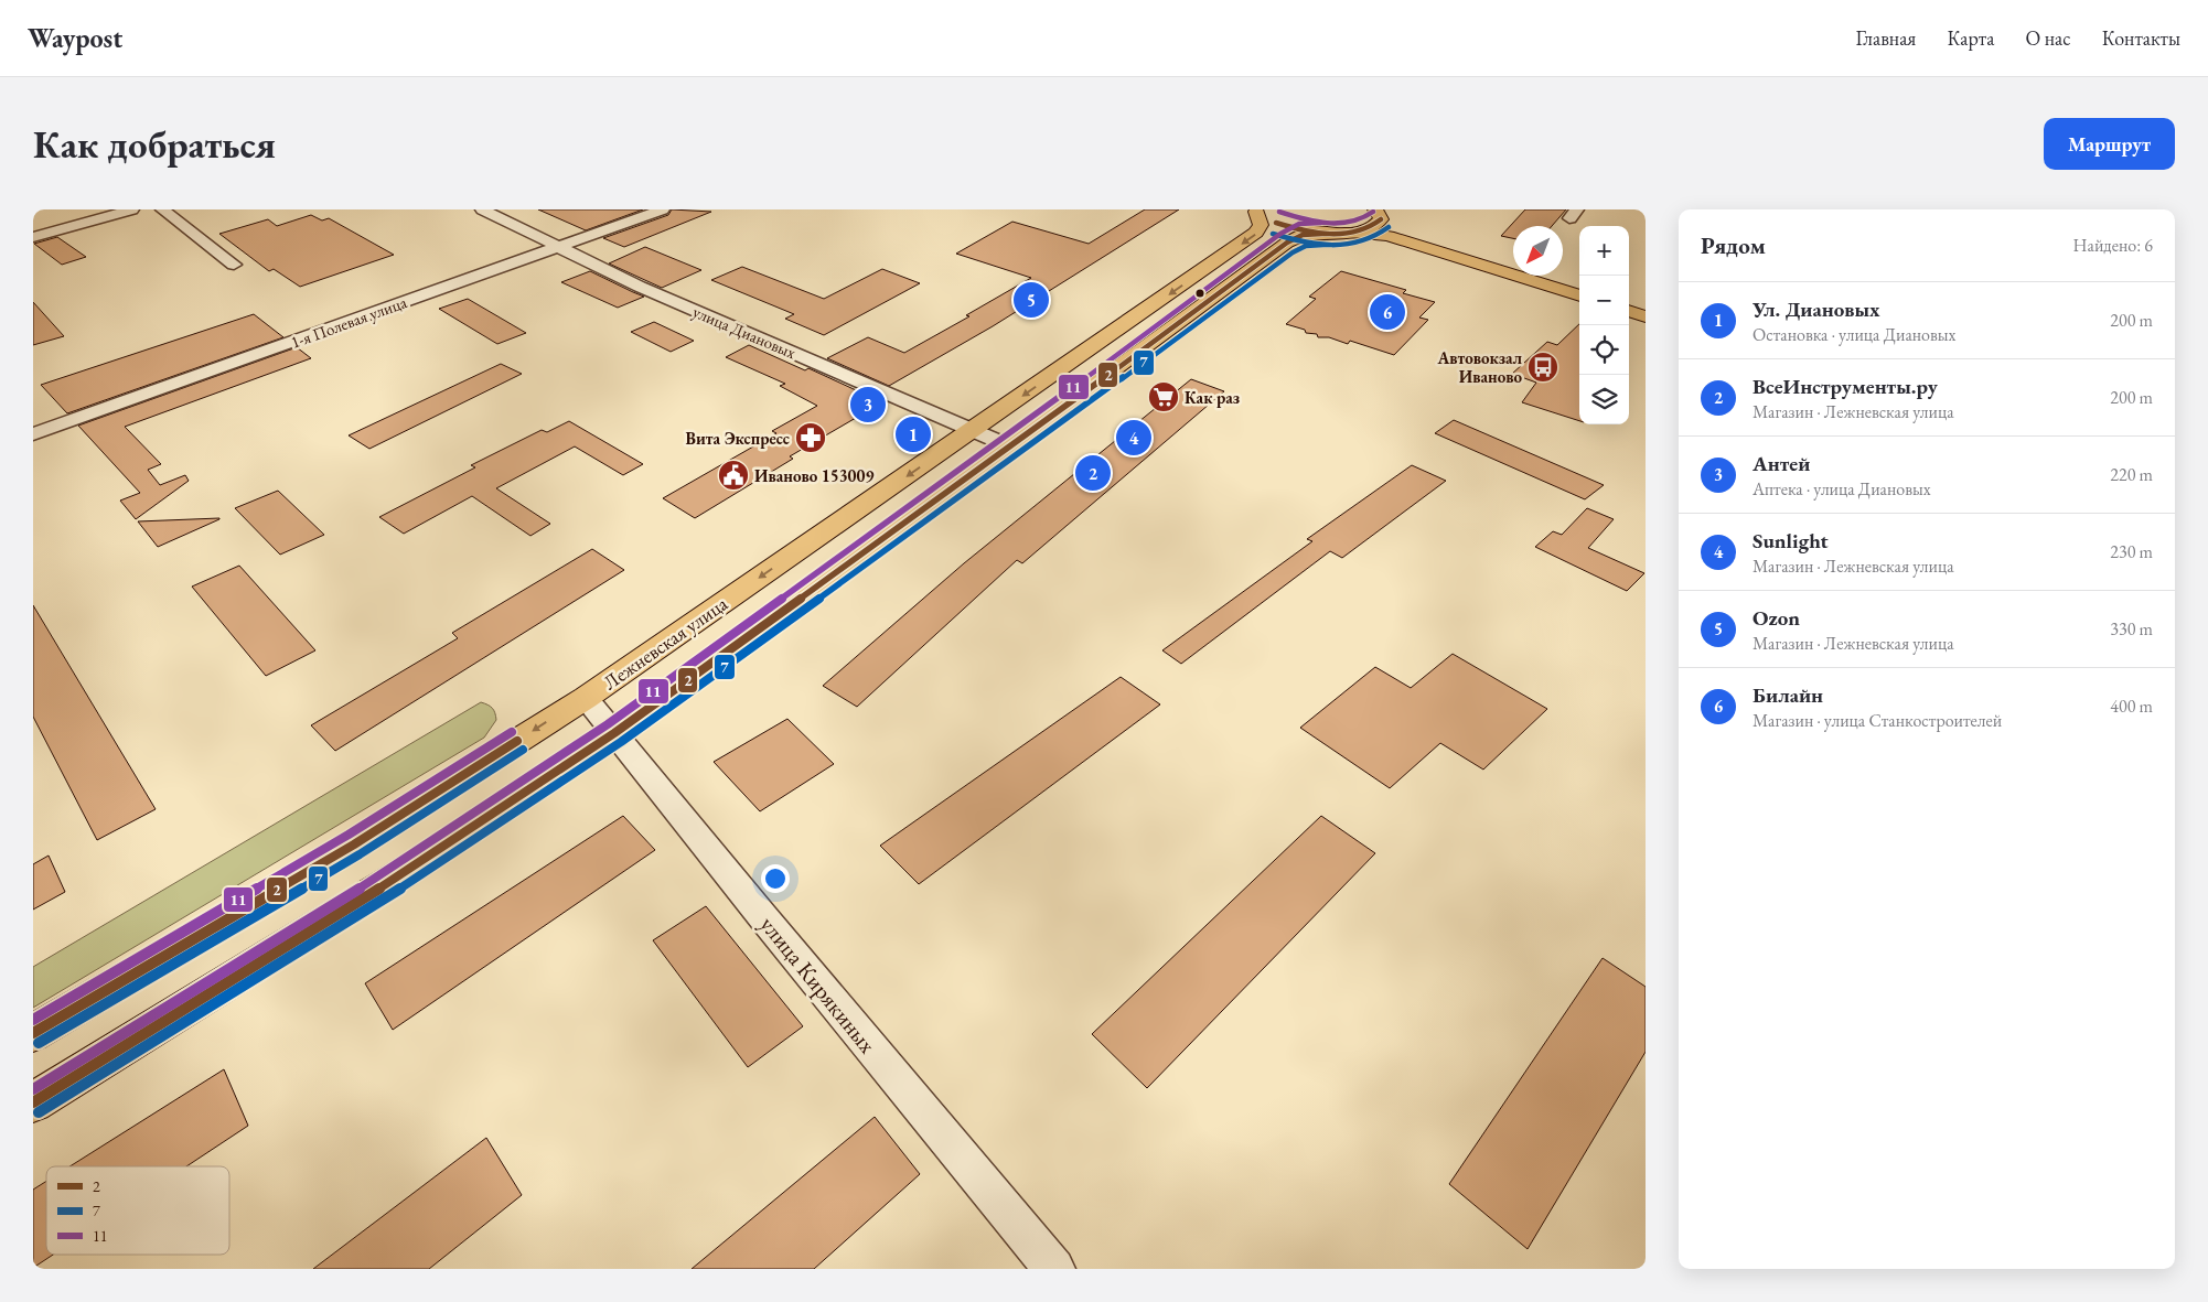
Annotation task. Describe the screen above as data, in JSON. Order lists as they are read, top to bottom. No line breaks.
{"streets":{"main road":["Лежневская улица"],"street":["1-я Полевая улица","улица Диановых","улица Кирякиных"]},"crossings":[["1-я Полевая улица","улица Диановых"],["улица Диановых","Лежневская улица"],["Лежневская улица","улица Кирякиных"]],"places":{"bus stop":["Автовокзал Иваново"],"supermarket":["Как раз"],"pharmacy":["Вита Экспресс"],"public building":["Иваново 153009"]},"lines":["transit line 11","transit line 2","transit line 7"],"legend":["2","7","11"],"north":"bottom left","page":{"header":"Waypost","nav":["Главная","Карта","О нас","Контакты"],"buttons":"Маршрут","title":"Как добраться","heading":["Рядом","Найдено: 6"],"map_buttons":["+","−"],"pins":["5","6","3","1","4","2"],"list":[{"mark":"1","name":"Ул. Диановых","note":"Остановка · улица Диановых","value":"200 m"},{"mark":"2","name":"ВсеИнструменты.ру","note":"Магазин · Лежневская улица","value":"200 m"},{"mark":"3","name":"Антей","note":"Аптека · улица Диановых","value":"220 m"},{"mark":"4","name":"Sunlight","note":"Магазин · Лежневская улица","value":"230 m"},{"mark":"5","name":"Ozon","note":"Магазин · Лежневская улица","value":"330 m"},{"mark":"6","name":"Билайн","note":"Магазин · улица Станкостроителей","value":"400 m"}]}}
